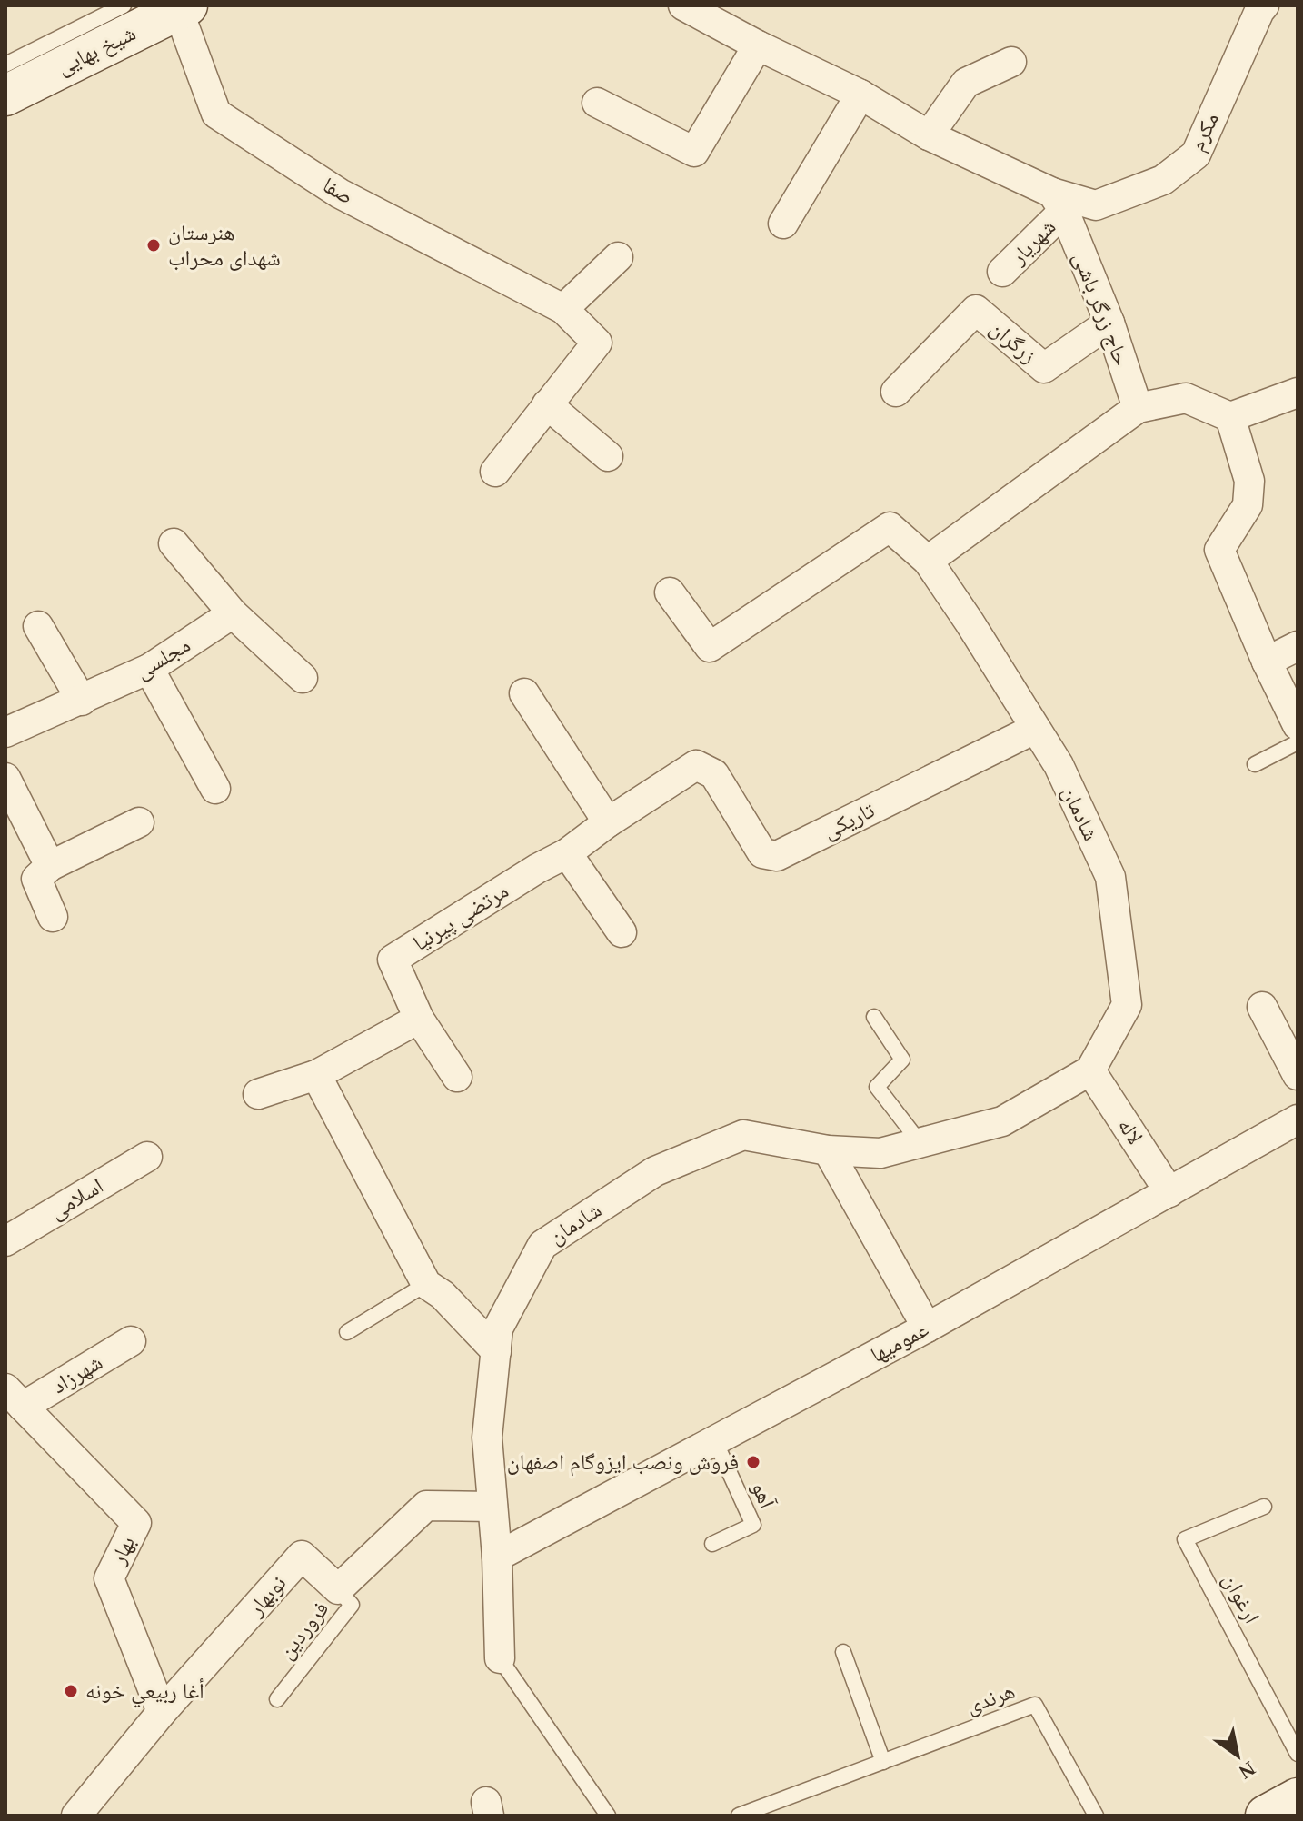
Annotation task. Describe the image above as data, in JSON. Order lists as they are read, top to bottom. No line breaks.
{"streets":{"main road":["شیخ بهایی"],"street":["مکرم","صفا","شهریار","حاج زرگر باشی","زرگران","مجلسی","شادمان","تاریکی","مرتضی پیرنیا","لاله","اسلامی","عمومیها","شهرزاد","بهار","نوبهار"],"lane":["آهو","ارغوان","فروردین","هرندی"]},"crossings":[["شیخ بهایی","صفا"],["مکرم","شهریار"],["مکرم","حاج زرگر باشی"],["شهریار","حاج زرگر باشی"],["حاج زرگر باشی","زرگران"],["شادمان","تاریکی"],["شادمان","لاله"],["شادمان","عمومیها"],["تاریکی","مرتضی پیرنیا"],["لاله","عمومیها"],["عمومیها","آهو"],["شهرزاد","بهار"],["بهار","نوبهار"],["نوبهار","فروردین"]],"places":["هنرستان شهدای محراب","فروش ونصب ایزوگام اصفهان","أغا ربيعي خونه"],"north":"bottom right"}
